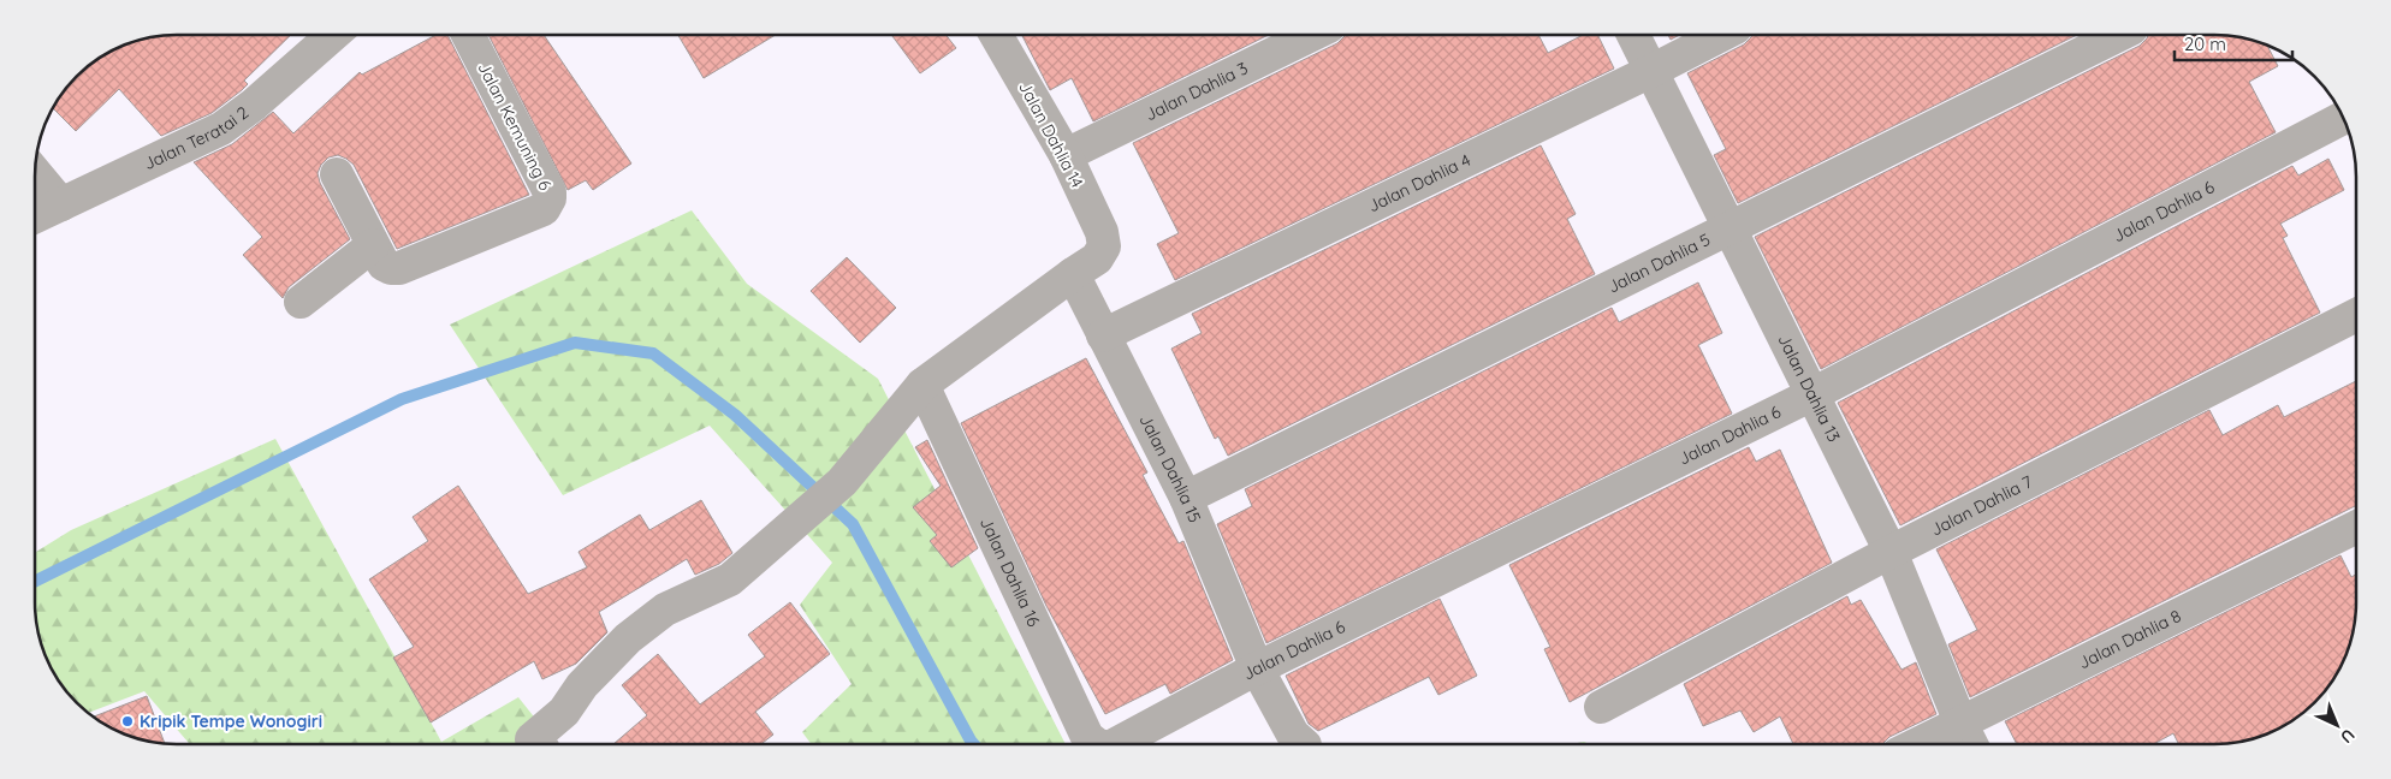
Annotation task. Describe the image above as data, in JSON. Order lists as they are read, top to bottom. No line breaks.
{"streets":{"street":["Jalan Dahlia 3","Jalan Kemuning 6","Jalan Dahlia 14","Jalan Teratai 2","Jalan Dahlia 4","Jalan Dahlia 6","Jalan Dahlia 5","Jalan Dahlia 13","Jalan Dahlia 15","Jalan Dahlia 7","Jalan Dahlia 16","Jalan Dahlia 8"]},"crossings":[["Jalan Dahlia 3","Jalan Dahlia 14"],["Jalan Dahlia 14","Jalan Dahlia 15"],["Jalan Dahlia 4","Jalan Dahlia 13"],["Jalan Dahlia 4","Jalan Dahlia 15"],["Jalan Dahlia 6","Jalan Dahlia 13"],["Jalan Dahlia 6","Jalan Dahlia 15"],["Jalan Dahlia 5","Jalan Dahlia 13"],["Jalan Dahlia 5","Jalan Dahlia 15"],["Jalan Dahlia 13","Jalan Dahlia 7"],["Jalan Dahlia 13","Jalan Dahlia 8"]],"places":["Kripik Tempe Wonogiri"],"scale_bar":"20 m","north":"bottom right"}
